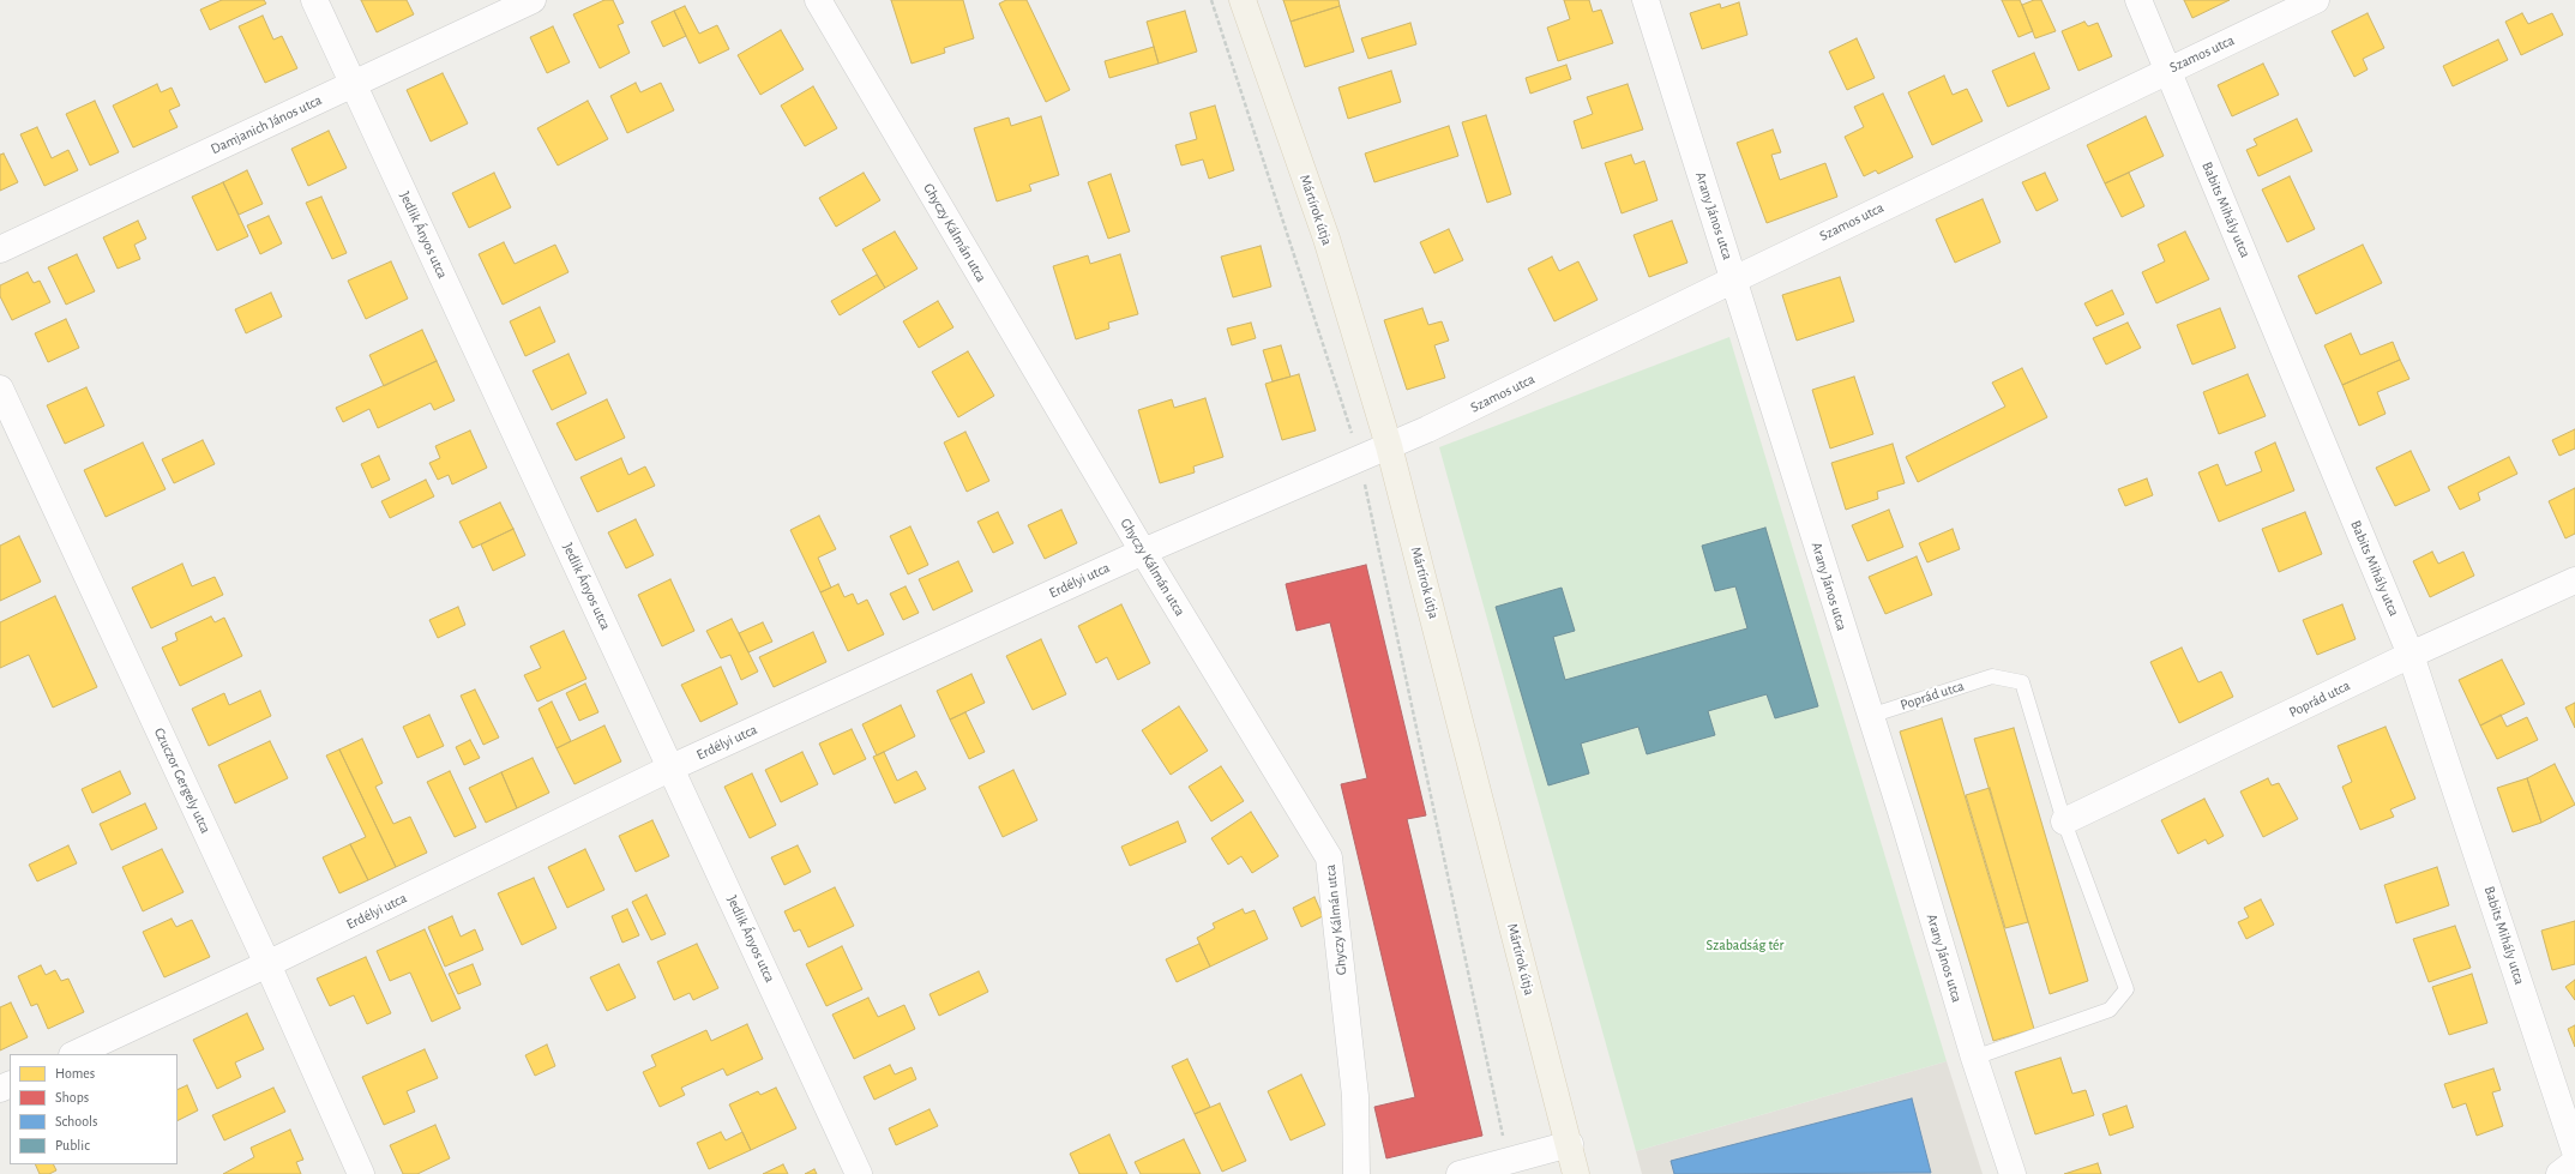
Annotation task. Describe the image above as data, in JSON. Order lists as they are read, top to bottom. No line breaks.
{"streets":{"main road":["Mártírok útja"],"street":["Szamos utca","Damjanich János utca","Babits Mihály utca","Arany János utca","Ghyczy Kálmán utca","Jedlik Ányos utca","Erdélyi utca","Poprád utca","Czuczor Gergely utca"]},"crossings":[["Szamos utca","Mártírok útja"],["Szamos utca","Babits Mihály utca"],["Szamos utca","Arany János utca"],["Szamos utca","Erdélyi utca"],["Damjanich János utca","Jedlik Ányos utca"],["Mártírok útja","Erdélyi utca"],["Babits Mihály utca","Poprád utca"],["Arany János utca","Poprád utca"],["Ghyczy Kálmán utca","Erdélyi utca"],["Jedlik Ányos utca","Erdélyi utca"],["Erdélyi utca","Czuczor Gergely utca"]],"parks":["Szabadság tér"],"legend":["Homes","Shops","Schools","Public"]}
